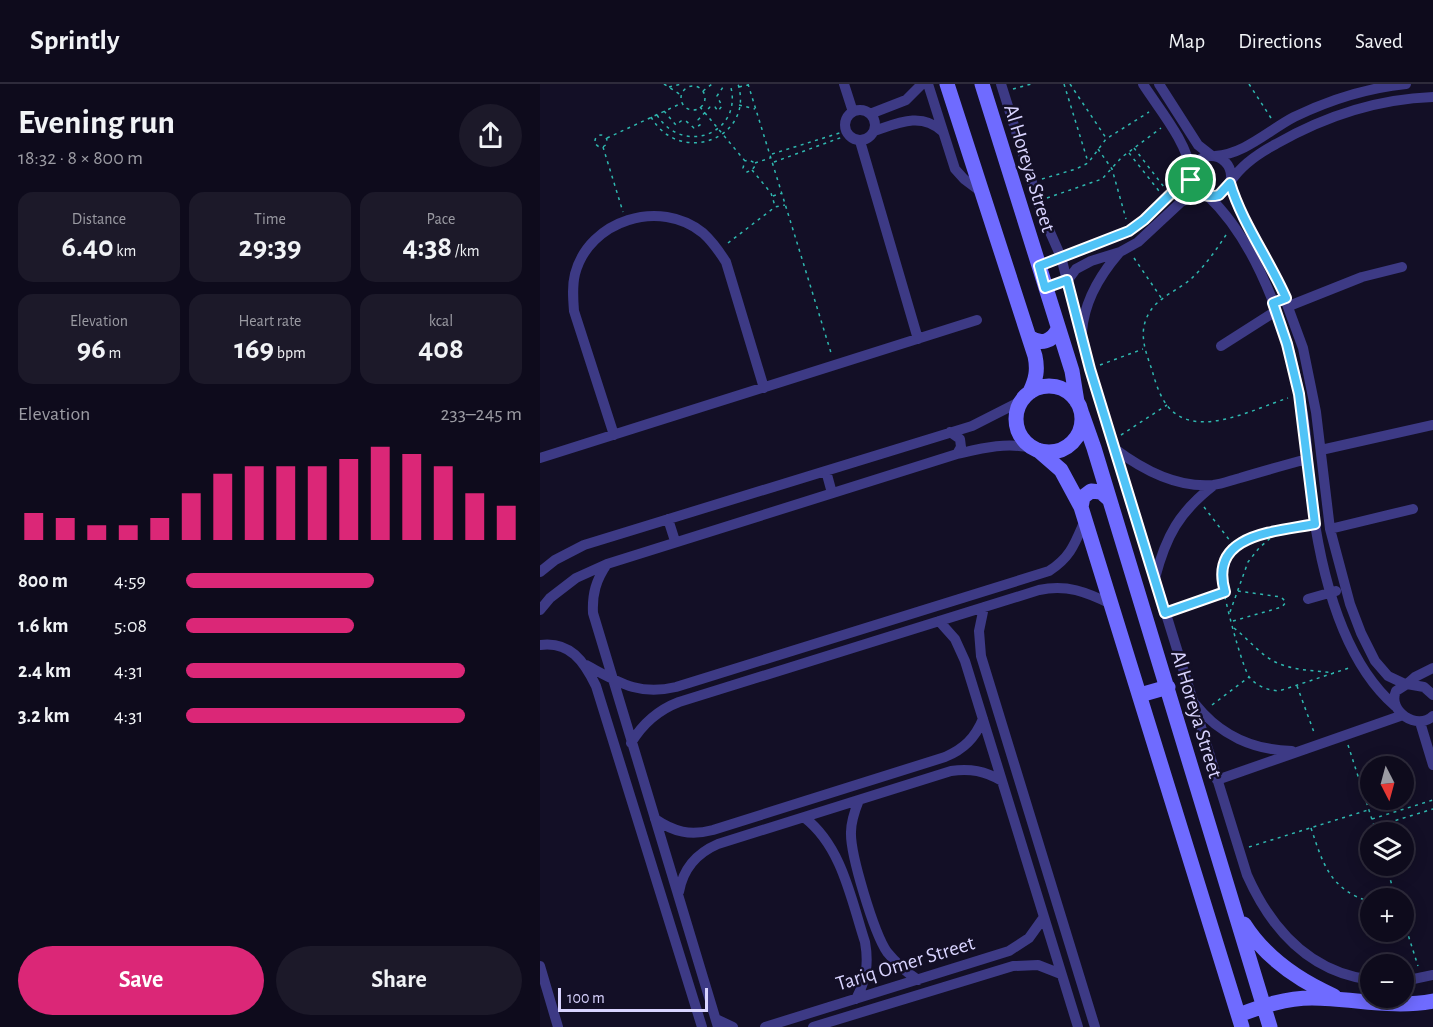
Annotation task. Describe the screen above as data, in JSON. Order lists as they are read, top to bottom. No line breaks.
{"streets":{"street":["Al Horeya Street","Tariq Omer Street"]},"scale_bar":"100 m","north":"bottom","page":{"header":"Sprintly","nav":["Map","Directions","Saved"],"heading":["Evening run","18:32 · 8 × 800 m"],"stats":[["Distance","6.40 km"],["Time","29:39"],["Pace","4:38 /km"],["Elevation","96 m"],["Heart rate","169 bpm"],["kcal","408"]],"chart":["Elevation","233–245 m"],"list":[{"name":"800 m","note":"4:59"},{"name":"1.6 km","note":"5:08"},{"name":"2.4 km","note":"4:31"},{"name":"3.2 km","note":"4:31"}],"map_buttons":["+","−"],"buttons":["Save","Share"],"scale":"100 m"}}
